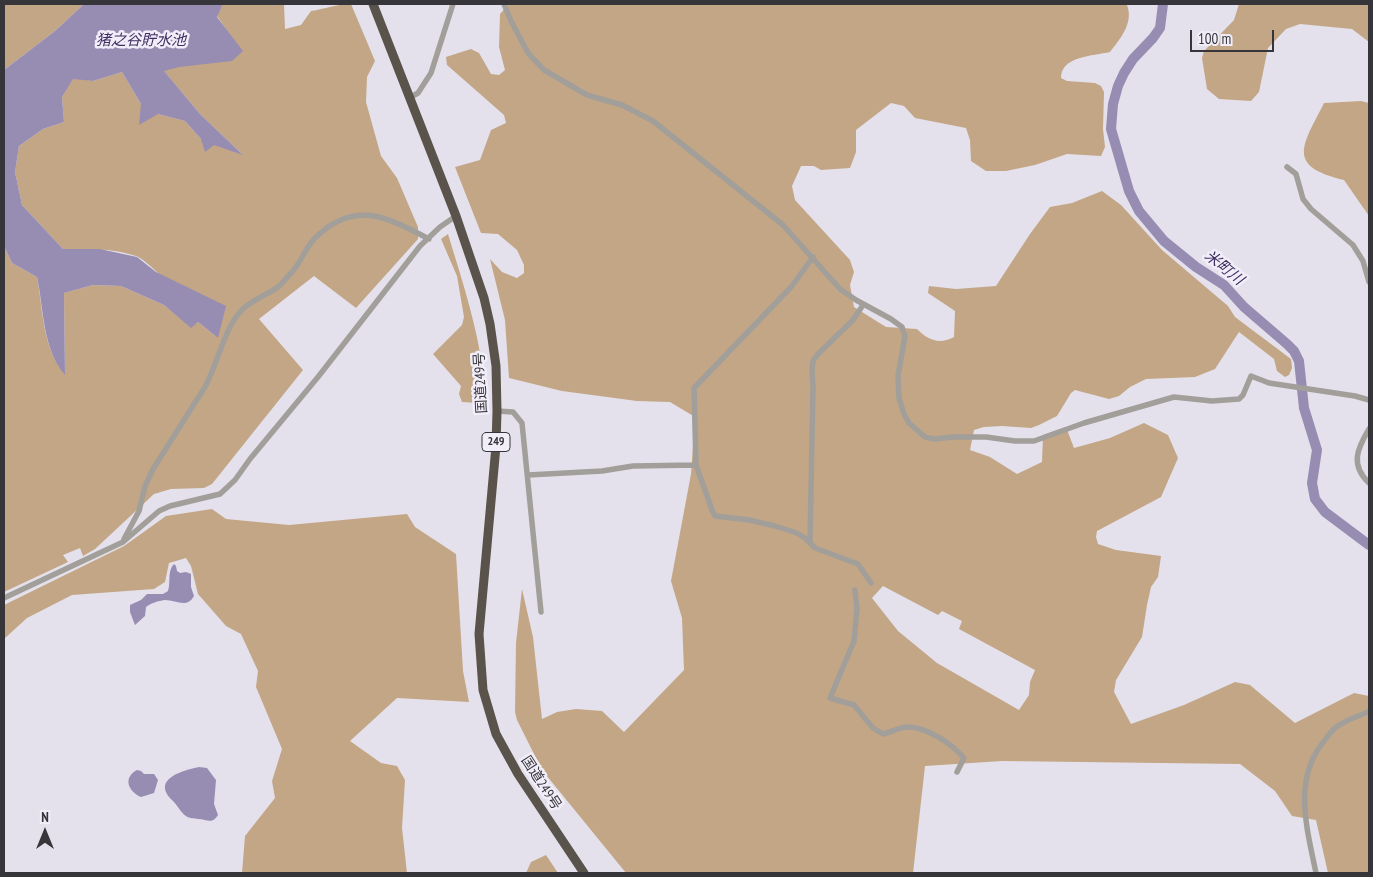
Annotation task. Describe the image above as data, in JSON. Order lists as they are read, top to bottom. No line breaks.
{"streets":{"highway":["国道249号","249"]},"water":["猪之谷貯水池","米町川"],"scale_bar":"100 m","north":"top"}
